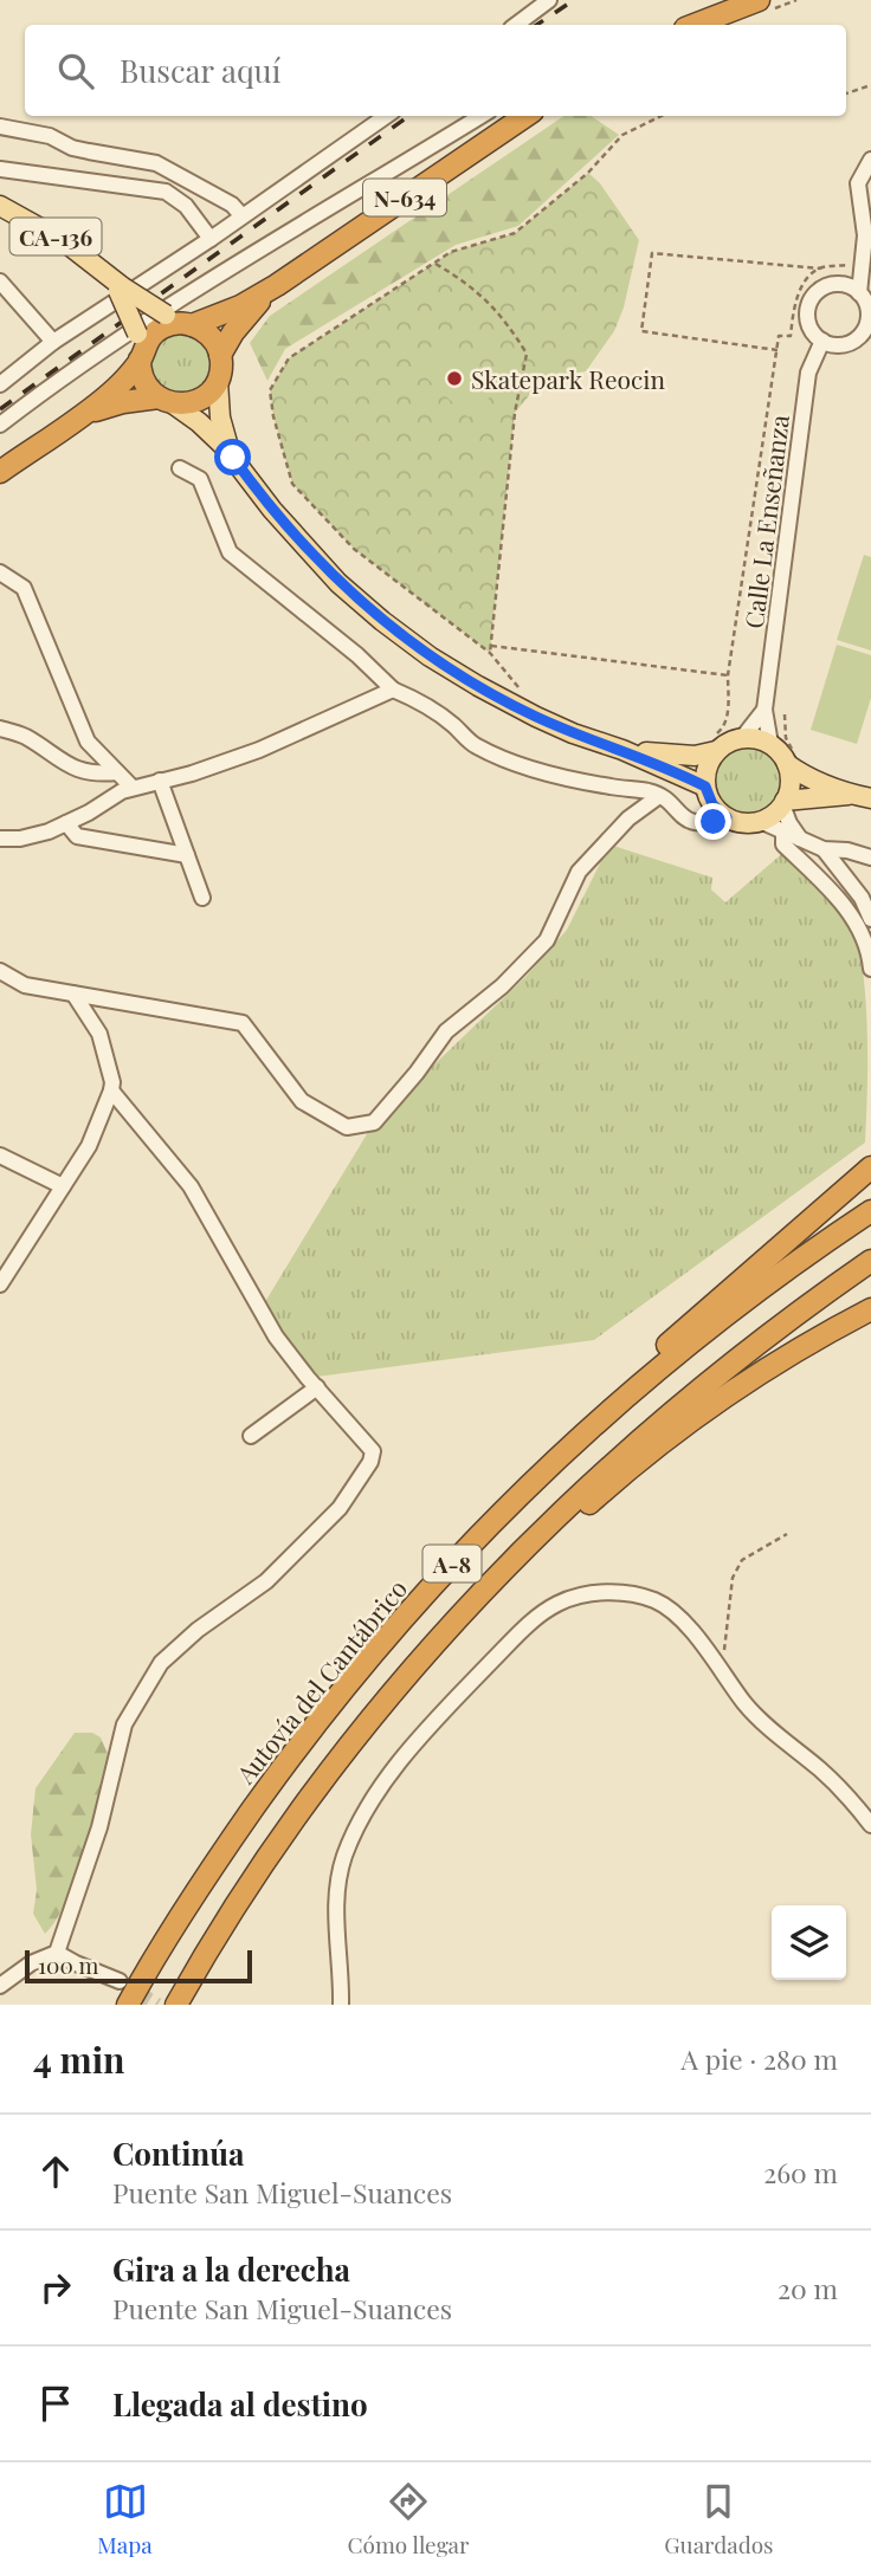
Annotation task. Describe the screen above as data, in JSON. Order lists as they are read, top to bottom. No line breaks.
{"streets":{"highway":["N-634","A-8","Autovía del Cantábrico"],"main road":["CA-136"],"street":["Calle La Enseñanza"]},"crossings":[["N-634","CA-136"]],"places":["Skatepark Reocin"],"scale_bar":"100 m","page":{"search":"Buscar aquí","scale":"100 m","heading":["4 min","A pie · 280 m"],"list":[["Continúa","Puente San Miguel-Suances","260 m"],["Gira a la derecha","Puente San Miguel-Suances","20 m"],"Llegada al destino"],"nav":["Mapa","Cómo llegar","Guardados"]}}
